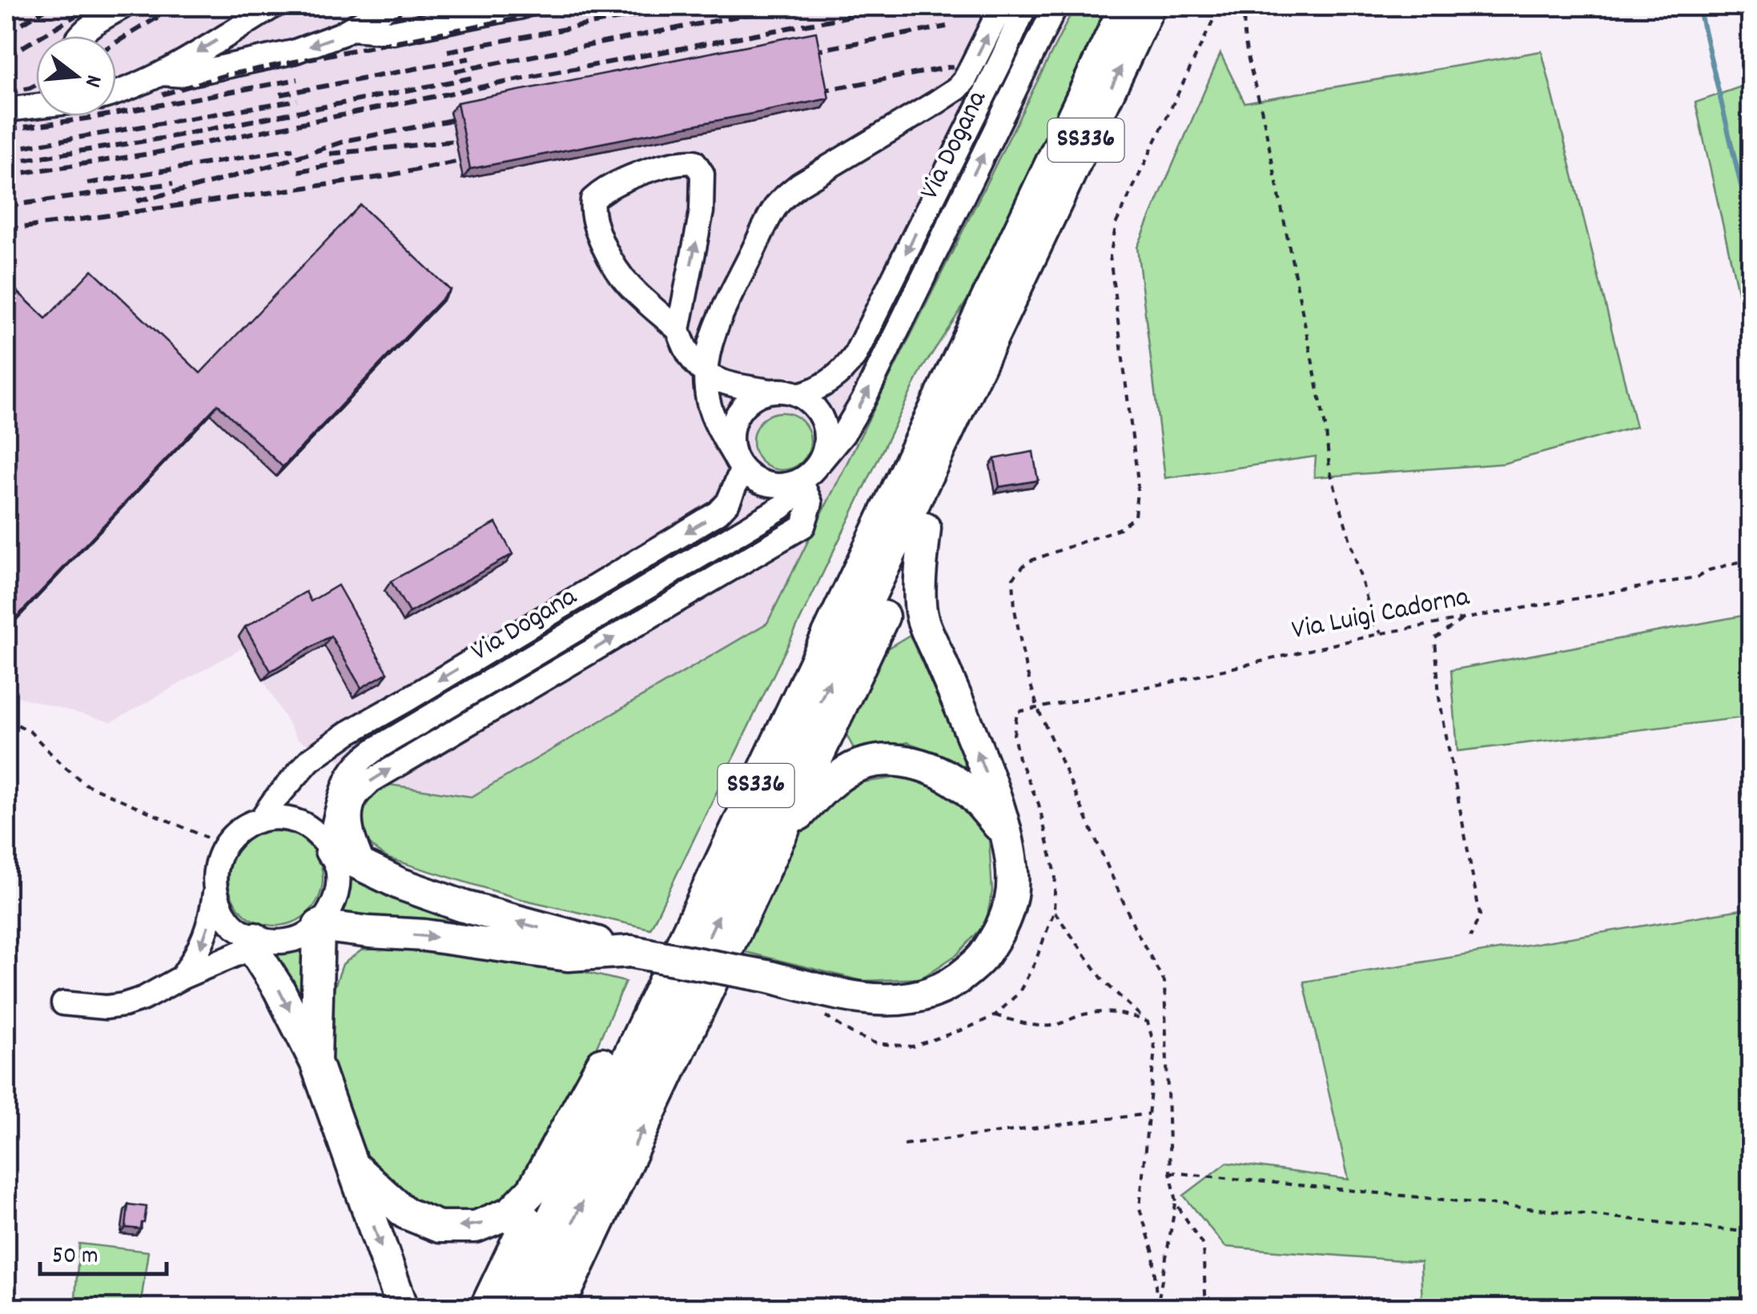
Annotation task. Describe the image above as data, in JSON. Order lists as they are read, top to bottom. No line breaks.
{"streets":{"highway":["SS336"],"street":["Via Dogana"],"path":["Via Luigi Cadorna"]},"scale_bar":"50 m","north":"right"}
